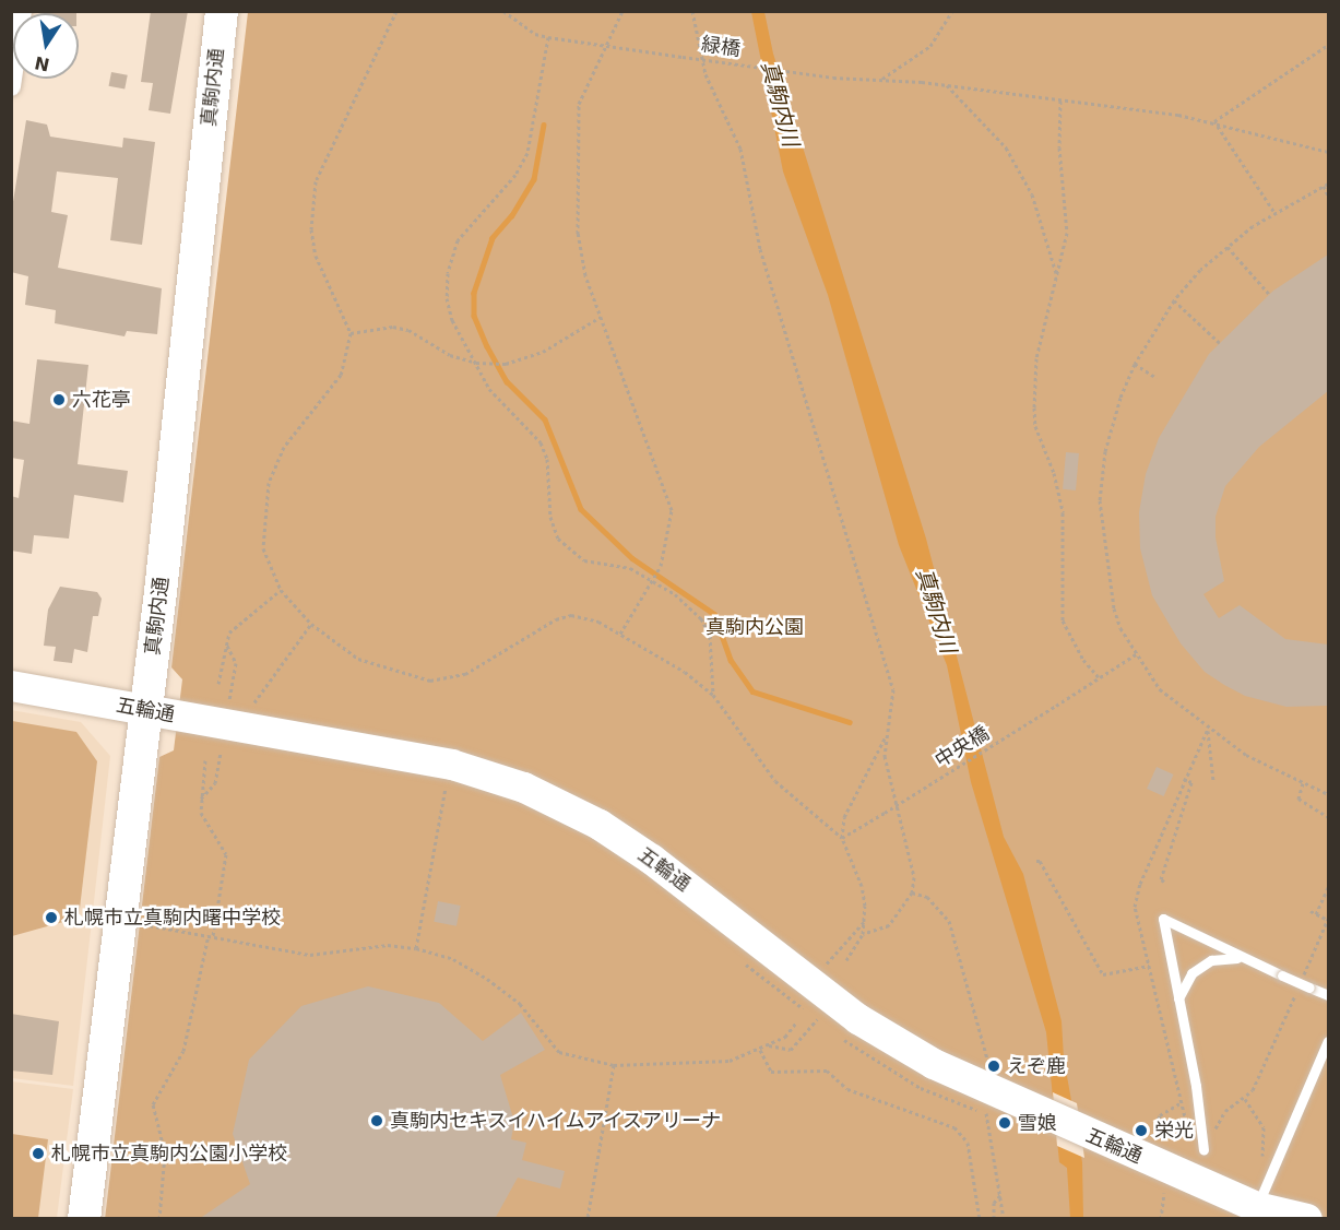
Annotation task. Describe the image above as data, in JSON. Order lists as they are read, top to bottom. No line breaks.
{"streets":{"highway":["真駒内通"],"main road":["五輪通"],"path":["緑橋","中央橋"]},"crossings":[["真駒内通","五輪通"]],"water":["真駒内川"],"parks":["真駒内公園"],"places":["六花亭","札幌市立真駒内曙中学校","えぞ鹿","真駒内セキスイハイムアイスアリーナ","雪娘","栄光","札幌市立真駒内公園小学校"],"north":"bottom"}
